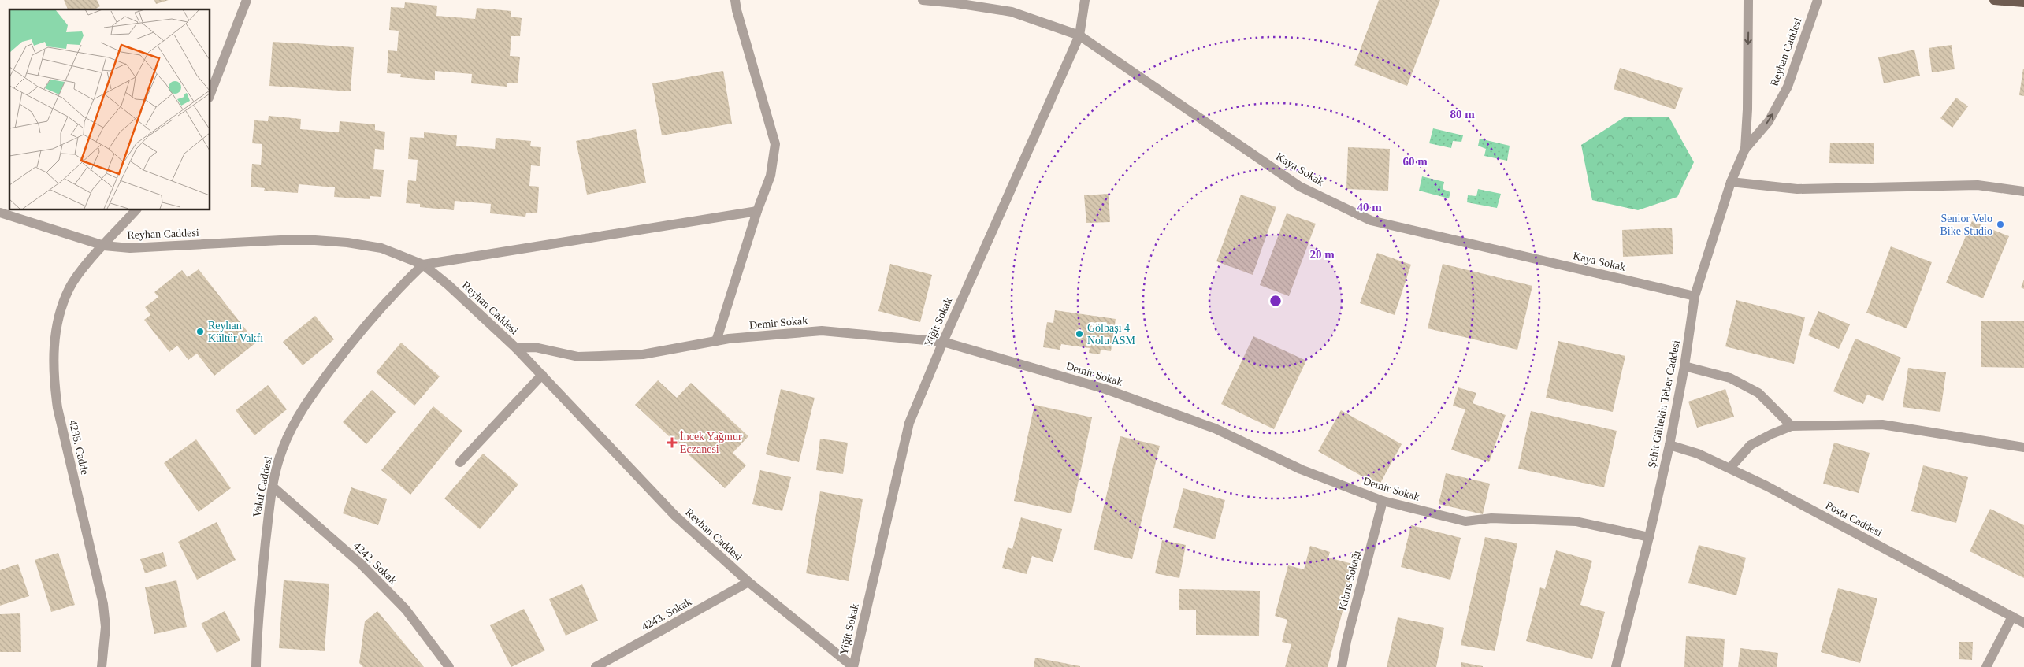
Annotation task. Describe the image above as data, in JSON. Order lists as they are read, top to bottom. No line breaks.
{"streets":{"street":["Reyhan Caddesi","Kaya Sokak","Yiğit Sokak","Demir Sokak","Şehit Gültekin Teber Caddesi","4235. Cadde","Vakıf Caddesi","Posta Caddesi","4242. Sokak","Kıbrıs Sokağı","4243. Sokak"]},"crossings":[["Reyhan Caddesi","Yiğit Sokak"],["Reyhan Caddesi","Demir Sokak"],["Reyhan Caddesi","Şehit Gültekin Teber Caddesi"],["Reyhan Caddesi","4235. Cadde"],["Reyhan Caddesi","Vakıf Caddesi"],["Reyhan Caddesi","4243. Sokak"],["Kaya Sokak","Yiğit Sokak"],["Kaya Sokak","Şehit Gültekin Teber Caddesi"],["Yiğit Sokak","Demir Sokak"],["Demir Sokak","Şehit Gültekin Teber Caddesi"],["Demir Sokak","Kıbrıs Sokağı"],["Şehit Gültekin Teber Caddesi","Posta Caddesi"],["Vakıf Caddesi","4242. Sokak"]],"places":{"other":["Senior Velo Bike Studio","Reyhan Kültür Vakfı","Gölbaşı 4 Nolu ASM"],"health":["İncek Yağmur Eczanesi"]},"rings":["80 m","60 m","40 m","20 m"]}
